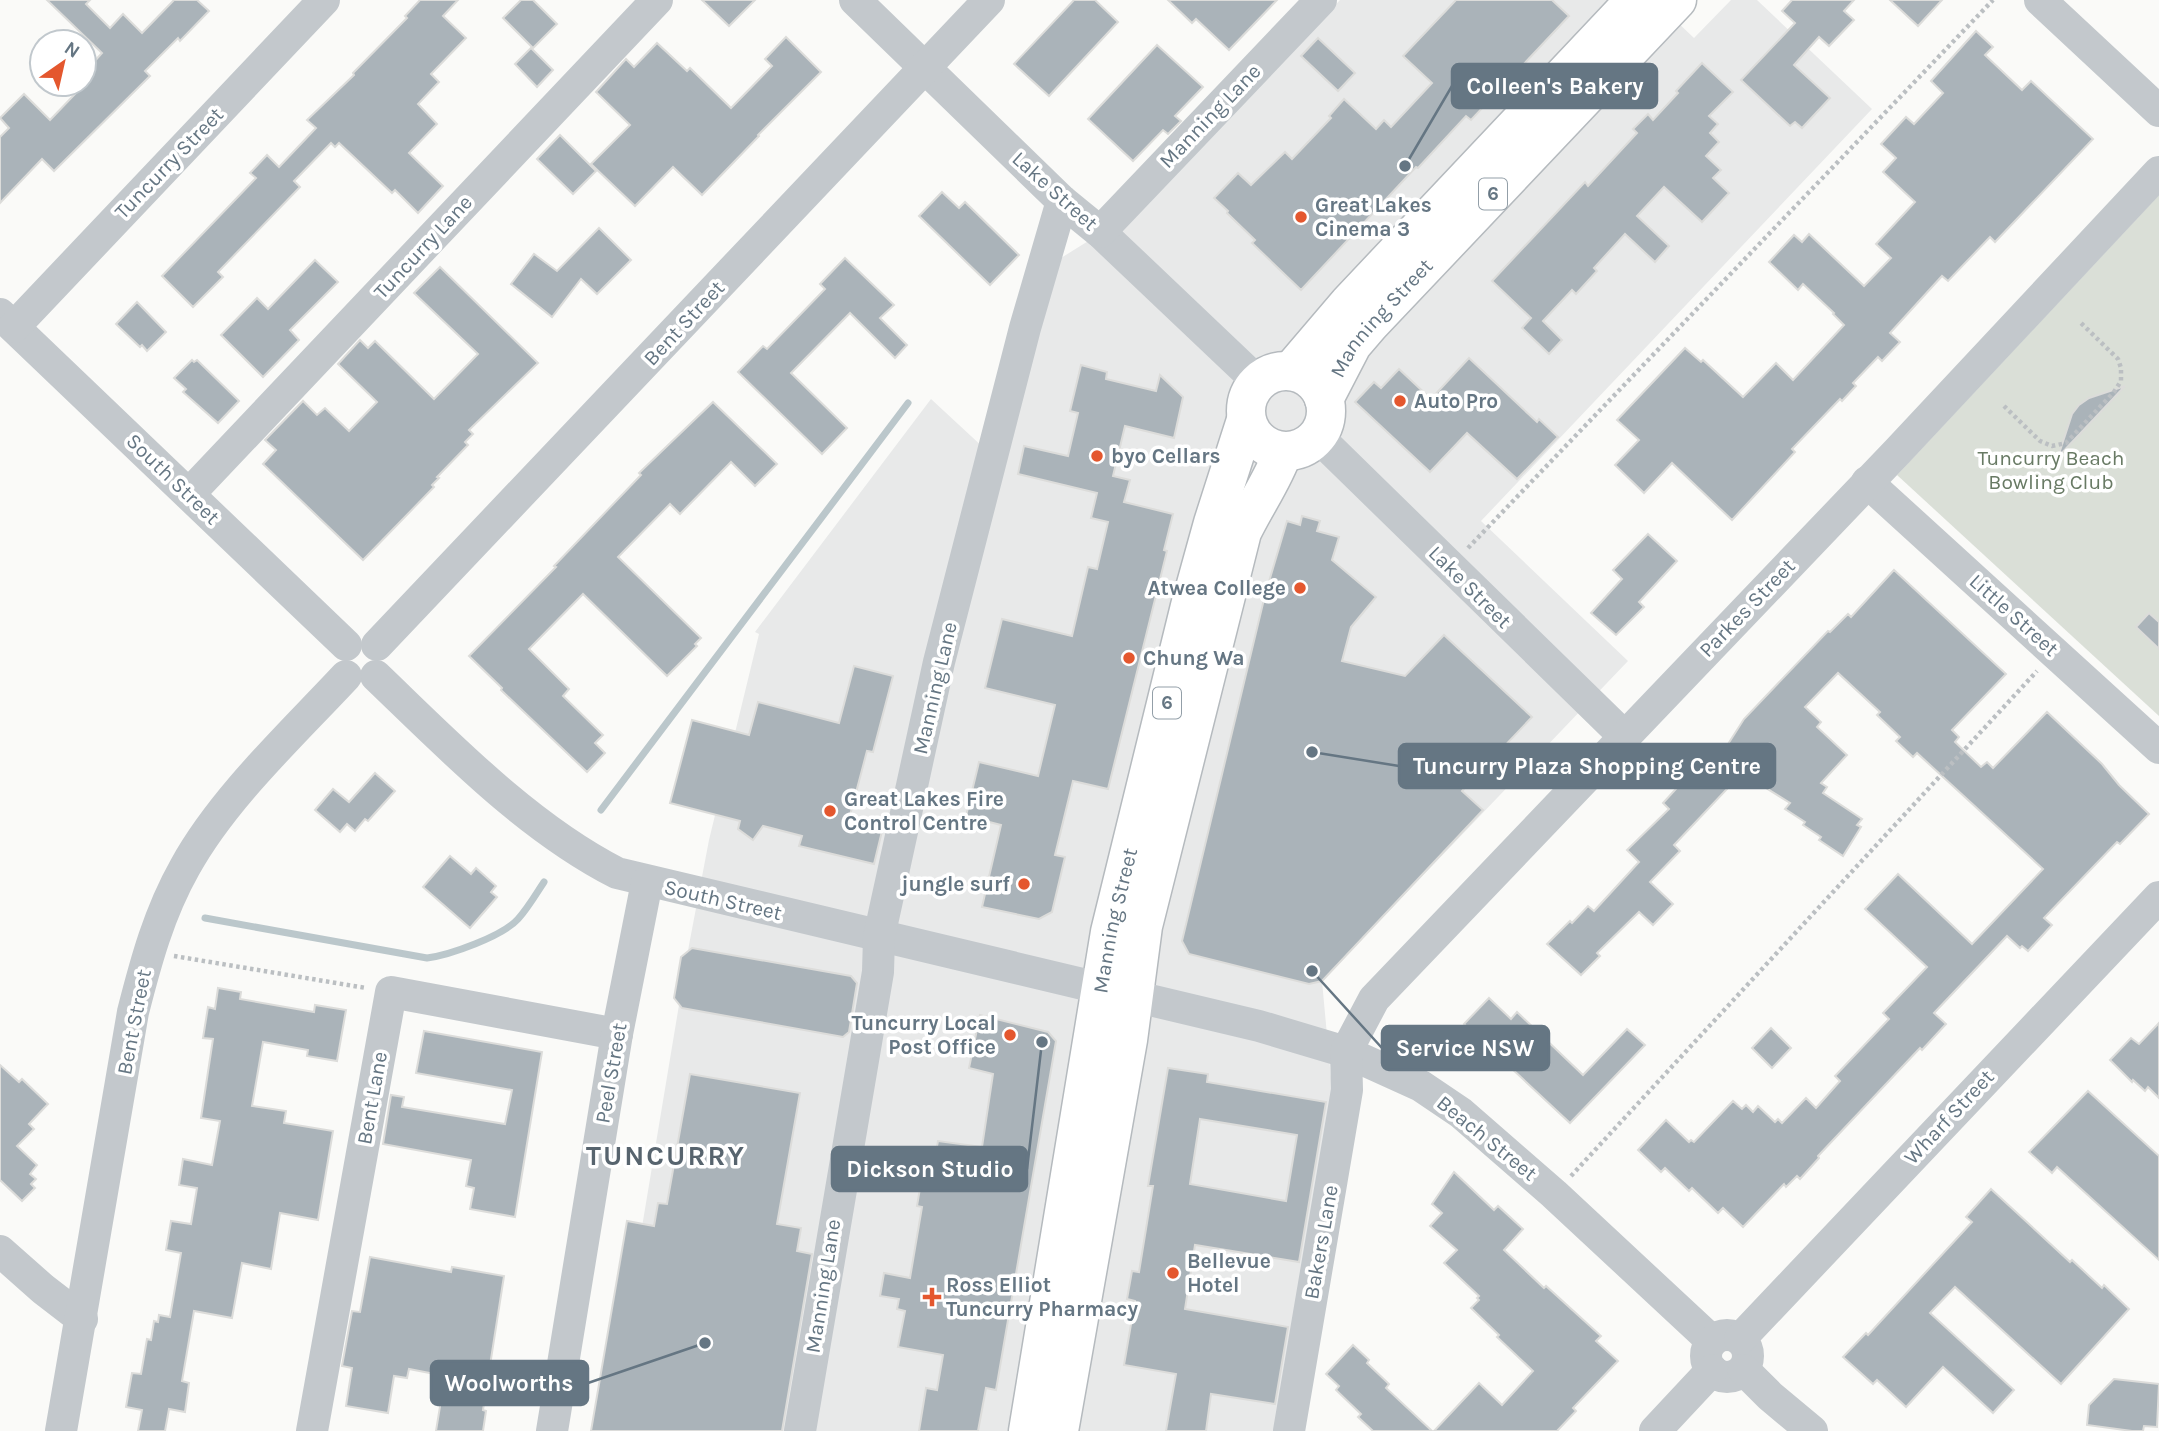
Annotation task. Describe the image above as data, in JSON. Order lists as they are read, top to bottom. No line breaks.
{"streets":{"main road":["6","Manning Street"],"street":["Manning Lane","Tuncurry Street","Lake Street","Tuncurry Lane","Bent Street","South Street","Parkes Street","Little Street","Peel Street","Bent Lane","Wharf Street","Beach Street","Bakers Lane"]},"crossings":[["Manning Lane","Lake Street"],["Manning Lane","South Street"],["Tuncurry Street","South Street"],["Lake Street","6"],["Lake Street","Manning Street"],["Lake Street","Bent Street"],["Lake Street","Parkes Street"],["6","Manning Street"],["Tuncurry Lane","South Street"],["Manning Street","South Street"],["Manning Street","Beach Street"],["Bent Street","South Street"],["South Street","Peel Street"],["South Street","Beach Street"],["Parkes Street","Little Street"],["Parkes Street","Beach Street"],["Parkes Street","Bakers Lane"],["Wharf Street","Beach Street"],["Beach Street","Bakers Lane"]],"districts":["TUNCURRY"],"parks":["Tuncurry Beach Bowling Club"],"places":{"other":["Colleen's Bakery","Great Lakes Cinema 3","Auto Pro","byo Cellars","Atwea College","Chung Wa","Tuncurry Plaza Shopping Centre","Great Lakes Fire Control Centre","jungle surf","Service NSW","Tuncurry Local Post Office","Dickson Studio","Bellevue Hotel","Woolworths"],"health":["Ross Elliot Tuncurry Pharmacy"]},"north":"top right"}
